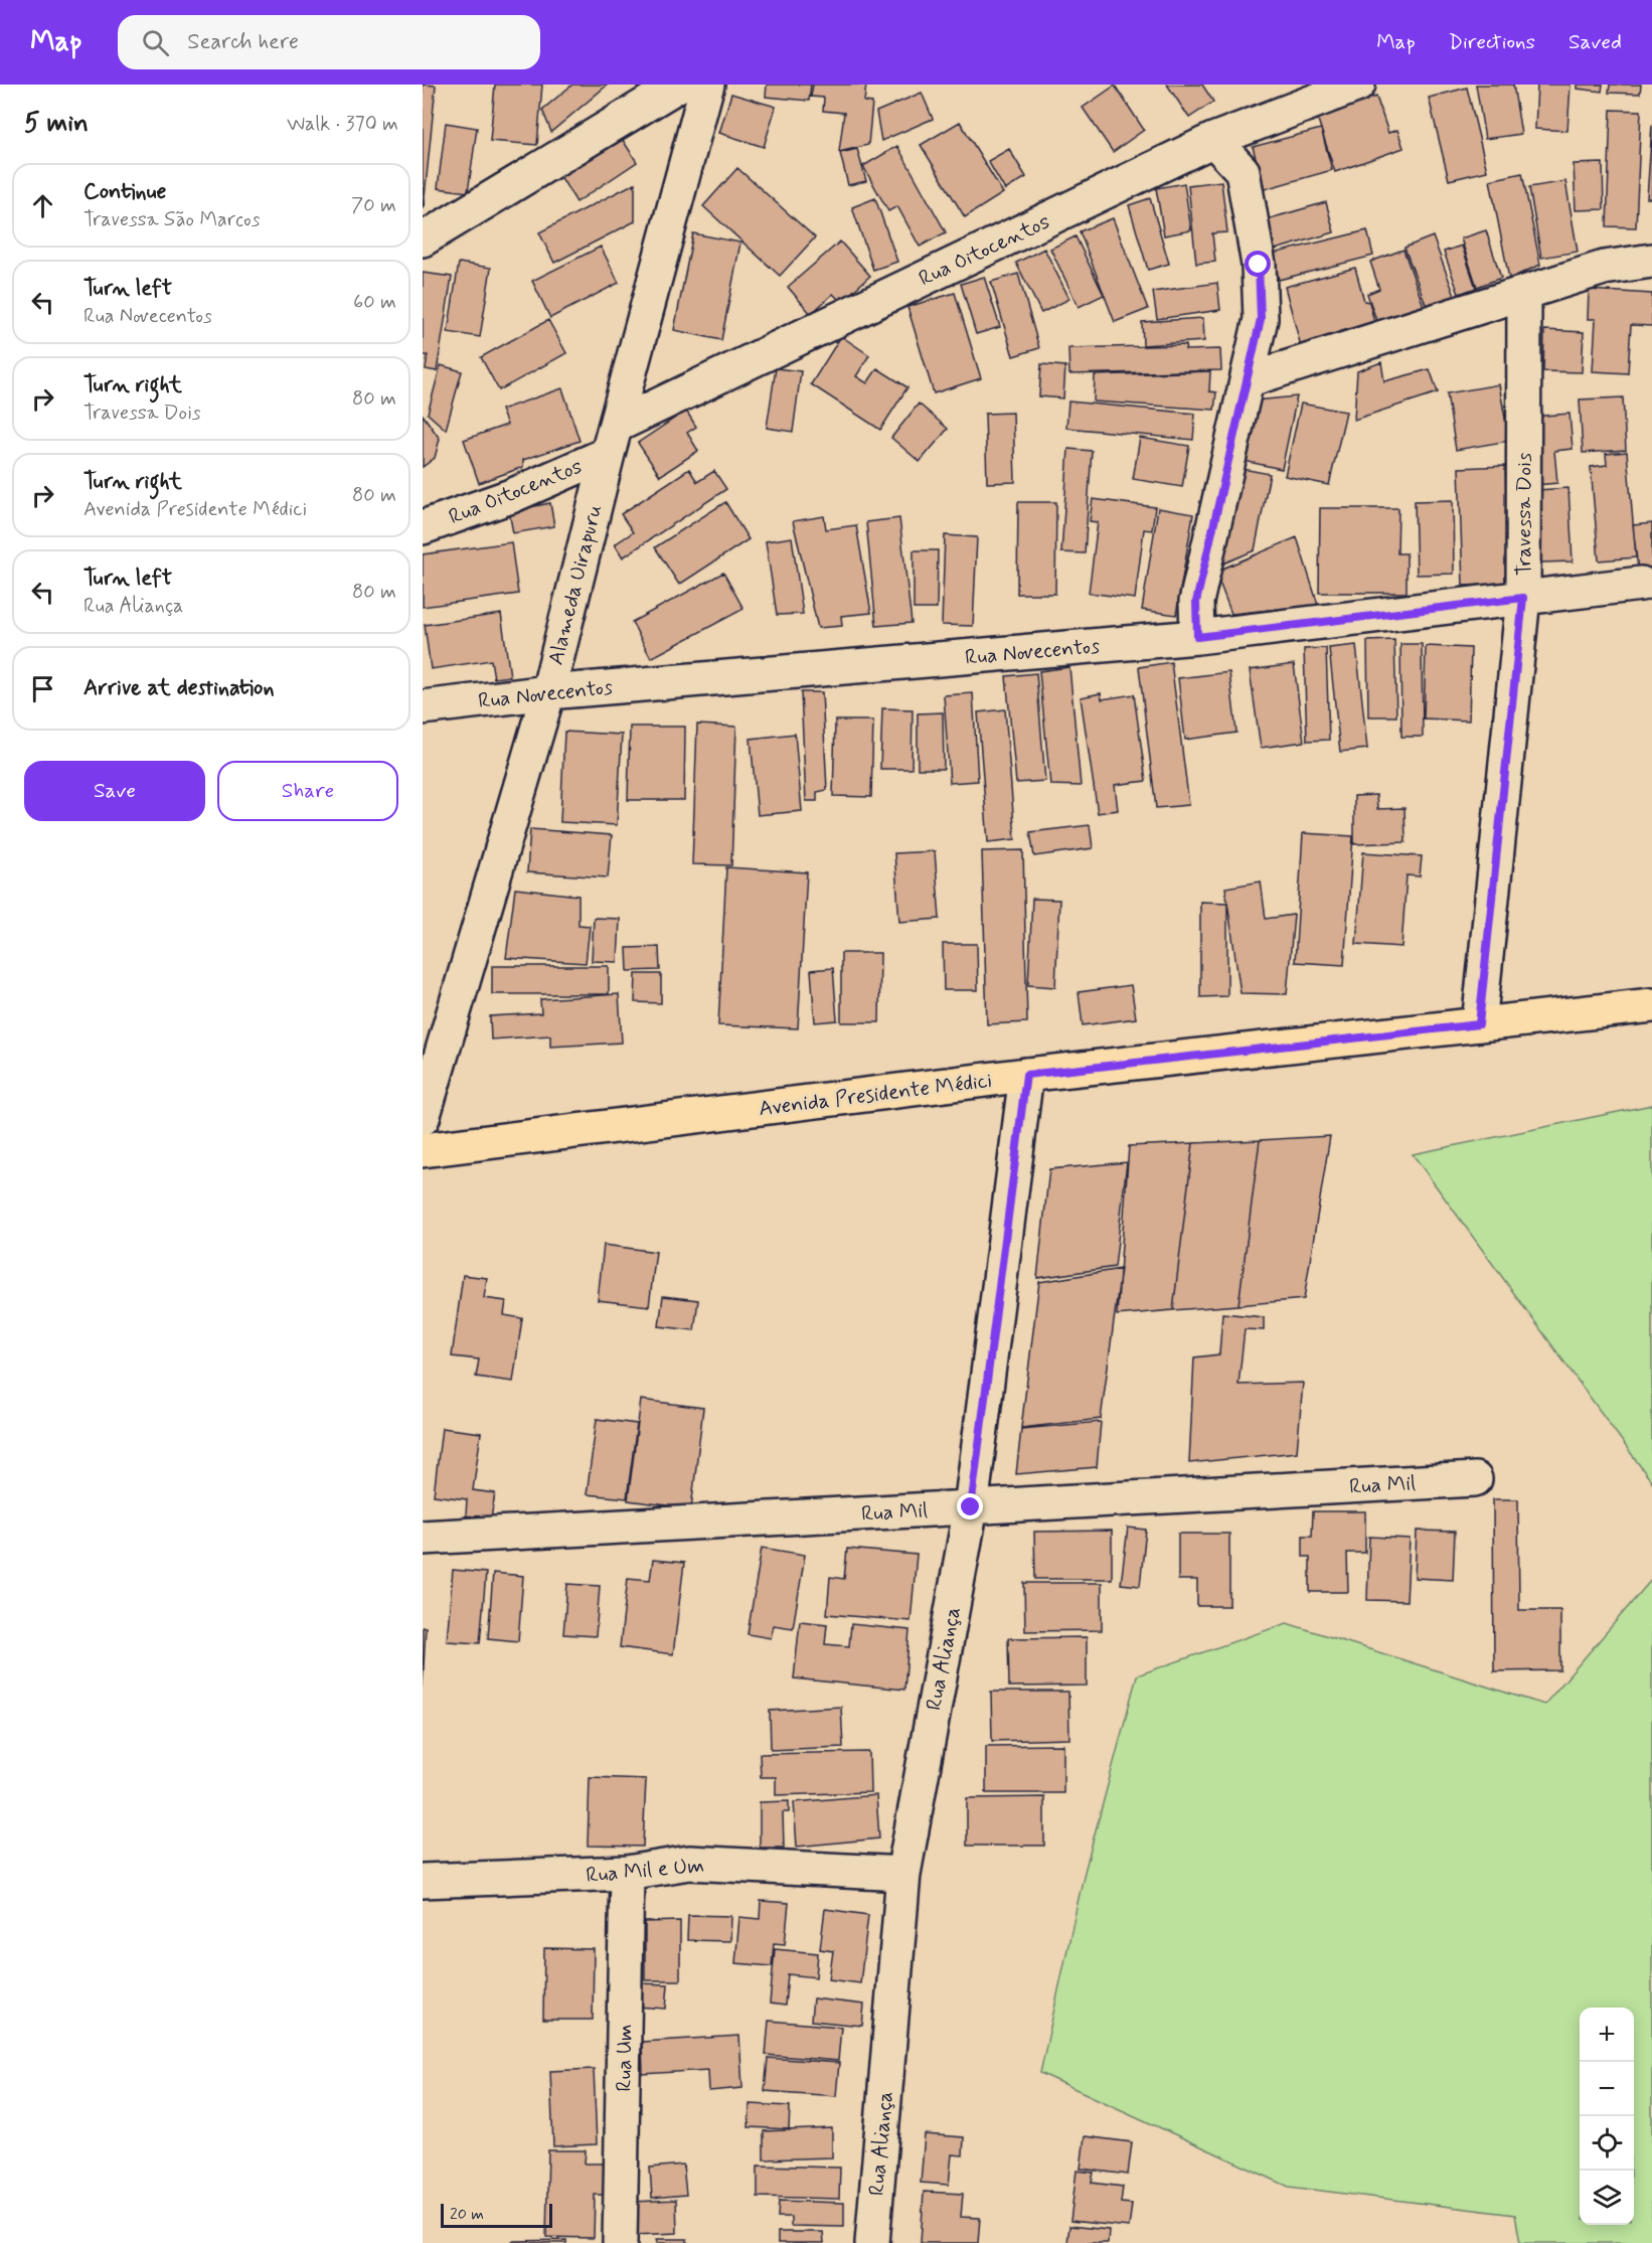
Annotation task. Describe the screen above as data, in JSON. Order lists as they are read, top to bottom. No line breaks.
{"streets":{"main road":["Avenida Presidente Médici"],"street":["Rua Oitocentos","Travessa Dois","Alameda Uirapuru","Rua Novecentos","Rua Mil","Rua Aliança","Rua Mil e Um","Rua Um"]},"crossings":[["Rua Oitocentos","Alameda Uirapuru"],["Travessa Dois","Rua Novecentos"],["Travessa Dois","Avenida Presidente Médici"],["Alameda Uirapuru","Rua Novecentos"],["Avenida Presidente Médici","Rua Aliança"],["Rua Mil","Rua Aliança"],["Rua Aliança","Rua Mil e Um"],["Rua Mil e Um","Rua Um"]],"scale_bar":"20 m","page":{"header":"Map","search":"Search here","nav":["Map","Directions","Saved"],"heading":["5 min","Walk · 370 m"],"list":[["Continue","Travessa São Marcos","70 m"],["Turn left","Rua Novecentos","60 m"],["Turn right","Travessa Dois","80 m"],["Turn right","Avenida Presidente Médici","80 m"],["Turn left","Rua Aliança","80 m"],"Arrive at destination"],"buttons":["Save","Share"],"map_buttons":["+","−"],"scale":"20 m"}}
